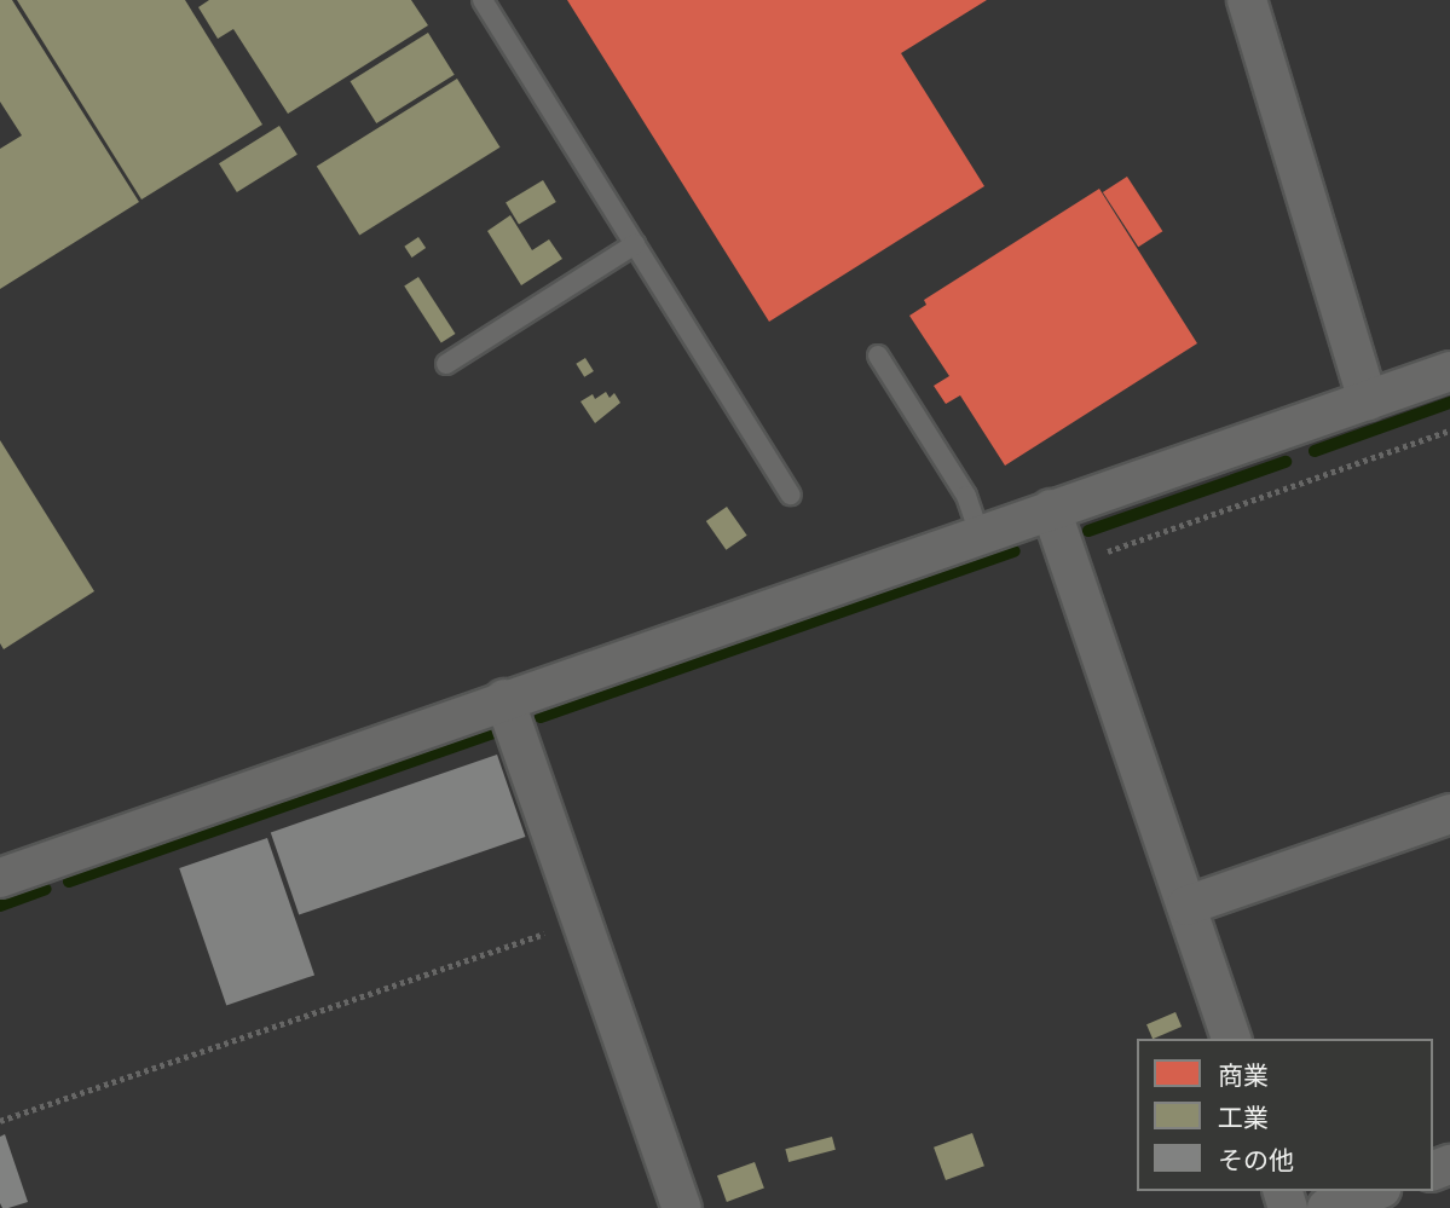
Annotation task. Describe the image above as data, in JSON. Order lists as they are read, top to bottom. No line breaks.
{"legend":["商業","工業","その他"]}
